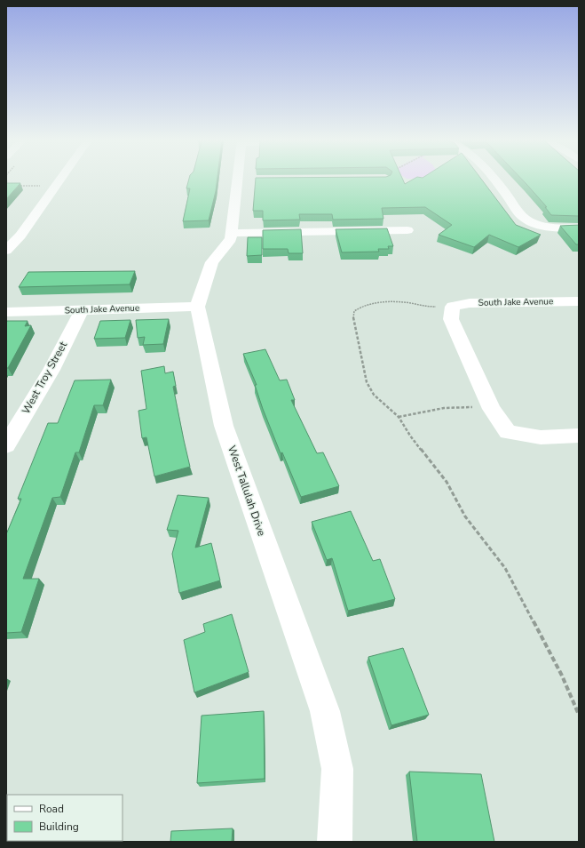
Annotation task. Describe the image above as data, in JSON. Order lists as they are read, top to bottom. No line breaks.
{"streets":{"street":["South Jake Avenue","West Troy Street","West Tallulah Drive"]},"crossings":[["South Jake Avenue","West Troy Street"],["South Jake Avenue","West Tallulah Drive"]],"legend":["Road","Building"]}
